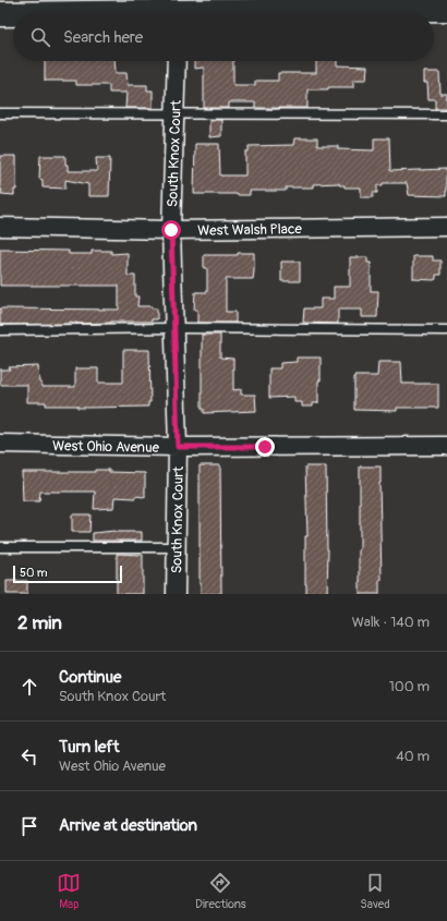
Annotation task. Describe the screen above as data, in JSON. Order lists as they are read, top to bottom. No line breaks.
{"streets":{"street":["South Knox Court","West Walsh Place","West Ohio Avenue"]},"crossings":[["South Knox Court","West Walsh Place"],["South Knox Court","West Ohio Avenue"]],"scale_bar":"50 m","page":{"search":"Search here","scale":"50 m","heading":["2 min","Walk · 140 m"],"list":[["Continue","South Knox Court","100 m"],["Turn left","West Ohio Avenue","40 m"],"Arrive at destination"],"nav":["Map","Directions","Saved"]}}
